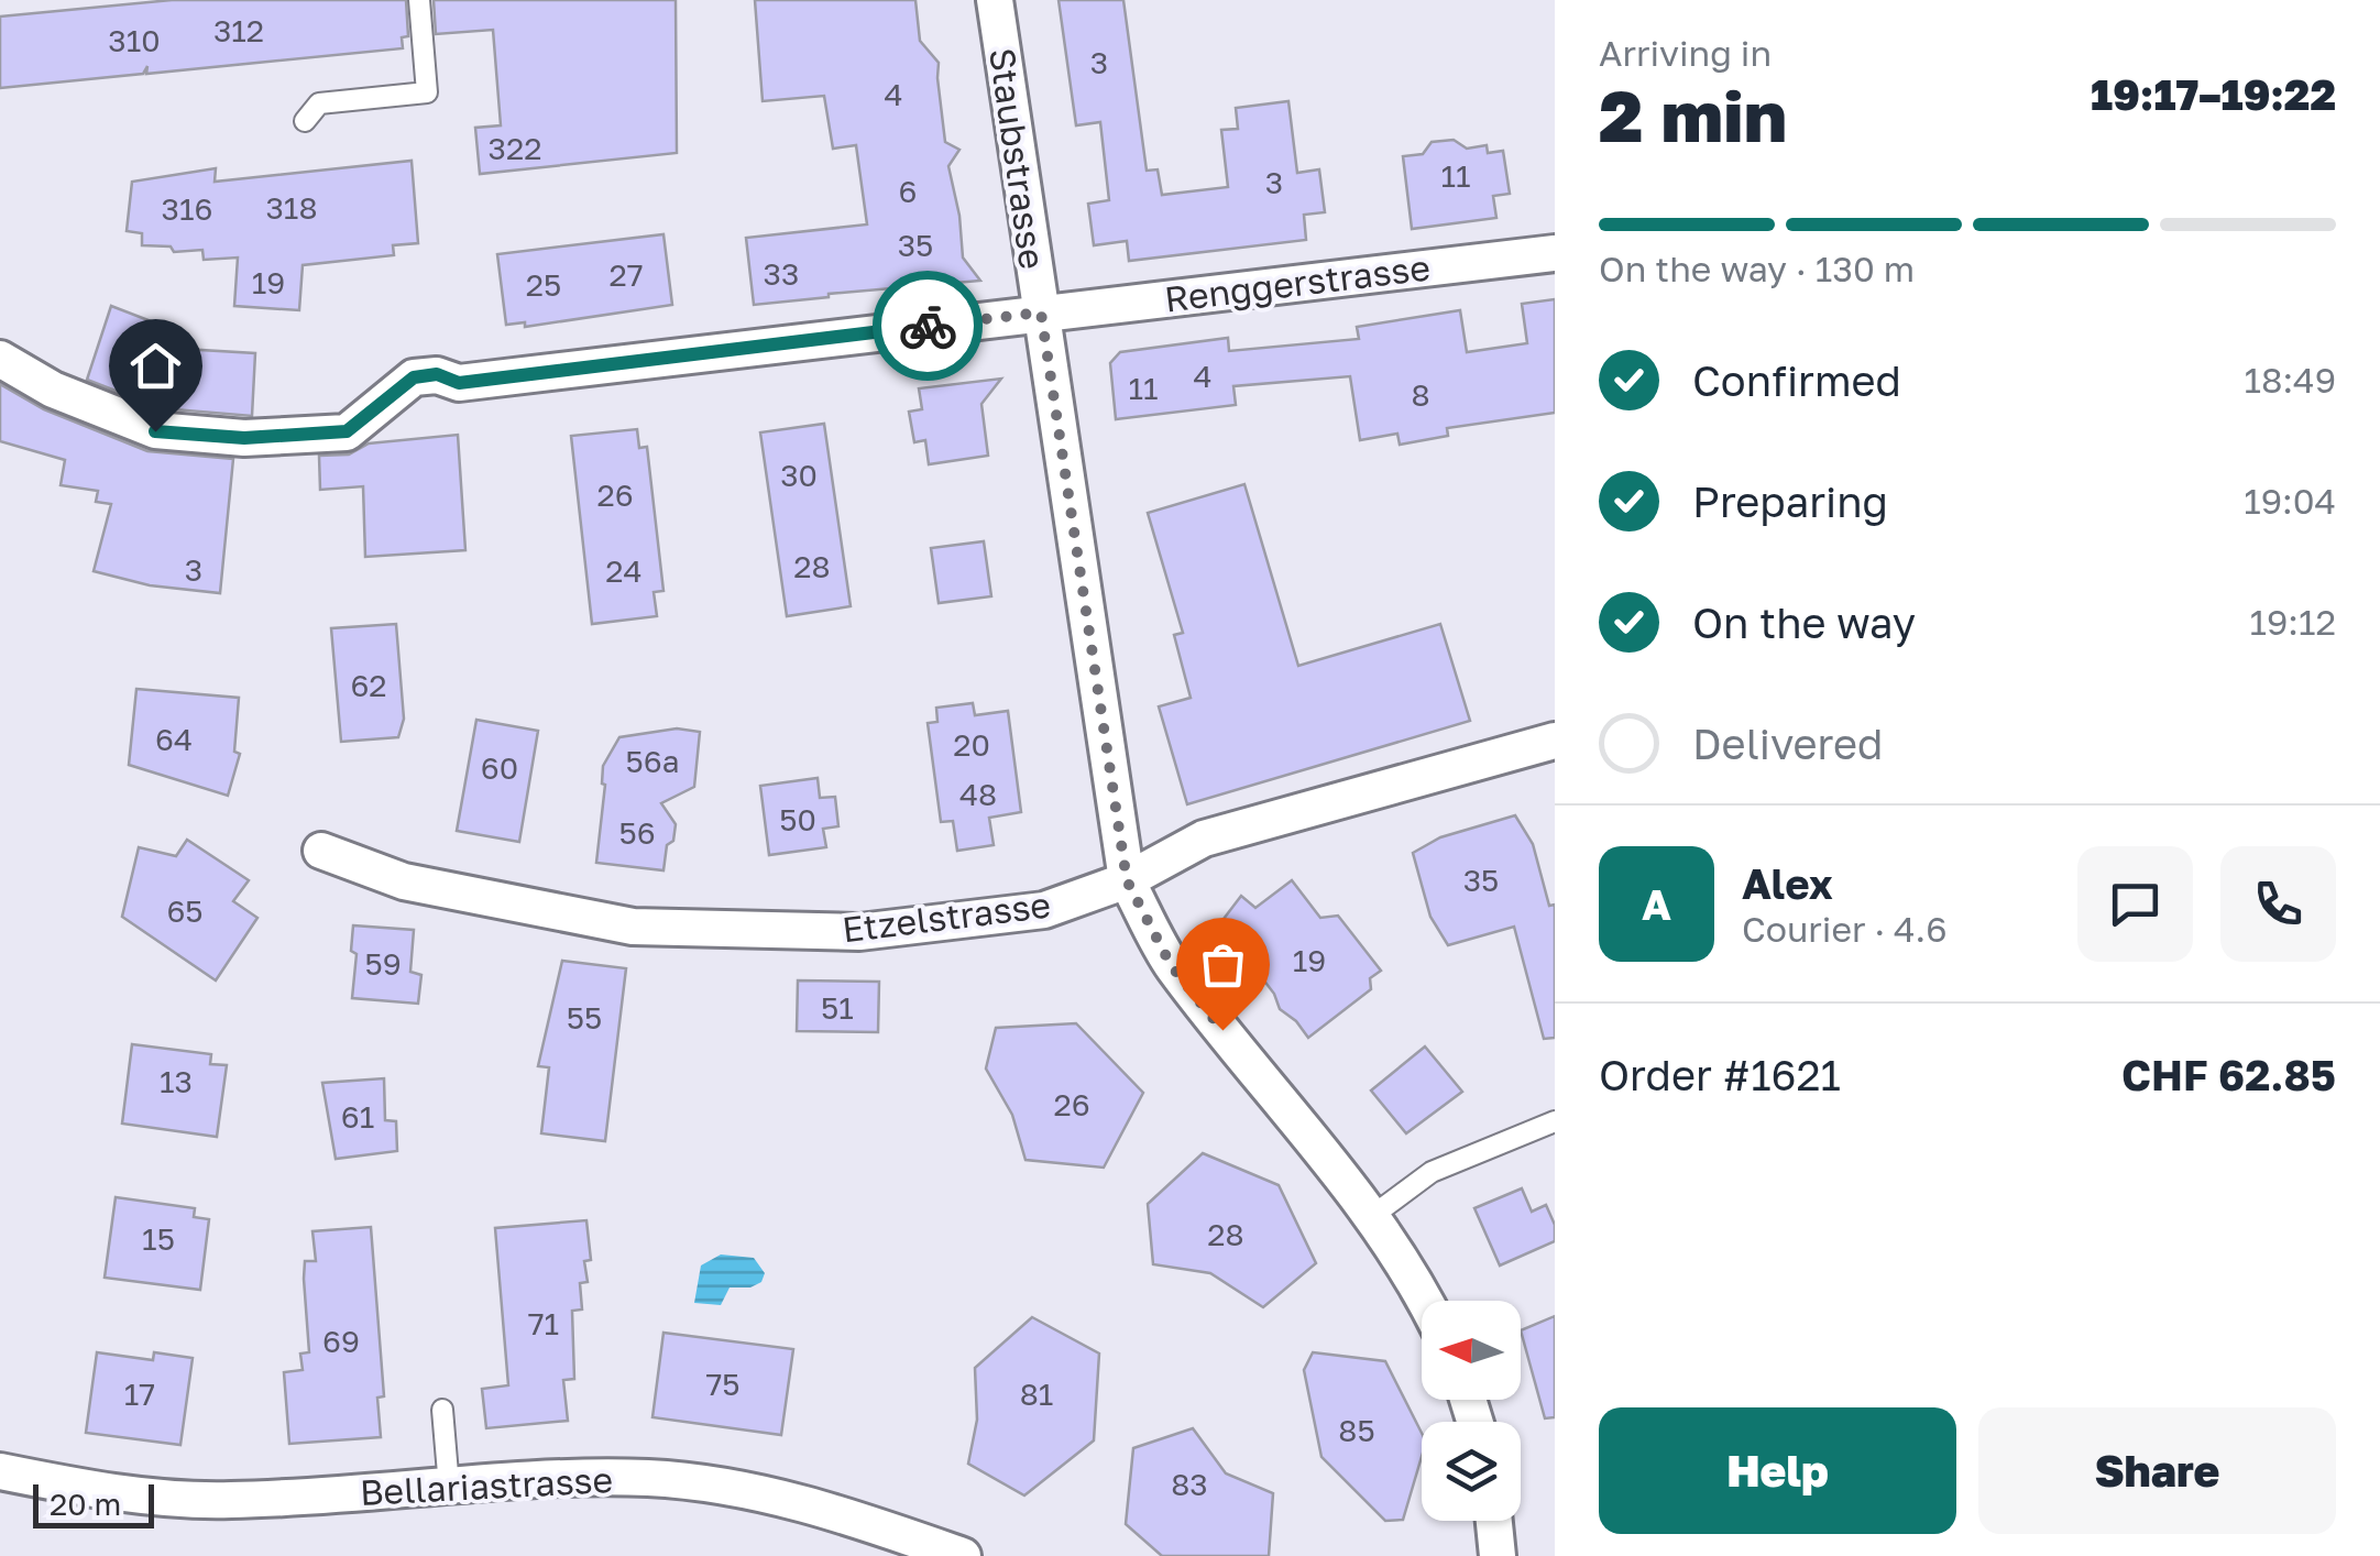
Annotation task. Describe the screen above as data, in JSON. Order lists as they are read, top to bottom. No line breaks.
{"streets":{"street":["Staubstrasse","Renggerstrasse","Etzelstrasse","Bellariastrasse"]},"crossings":[["Staubstrasse","Renggerstrasse"],["Staubstrasse","Etzelstrasse"]],"house_numbers":["312","310","3","4","322","11","3","6","318","316","35","33","27","19","25","4","11","8","30","26","28","3","24","62","64","20","56a","60","48","50","56","35","65","19","59","51","55","13","26","61","28","15","71","69","75","17","81","85","83"],"scale_bar":"20 m","north":"left","page":{"heading":["2 min","Arriving in","19:17–19:22"],"panel":["Alex","Courier · 4.6","Order #1621","CHF 62.85"],"bar":"On the way · 130 m","list":[["Confirmed","18:49"],["Preparing","19:04"],["On the way","19:12"],"Delivered"],"round":"A","buttons":["Help","Share"],"scale":"20 m"}}
